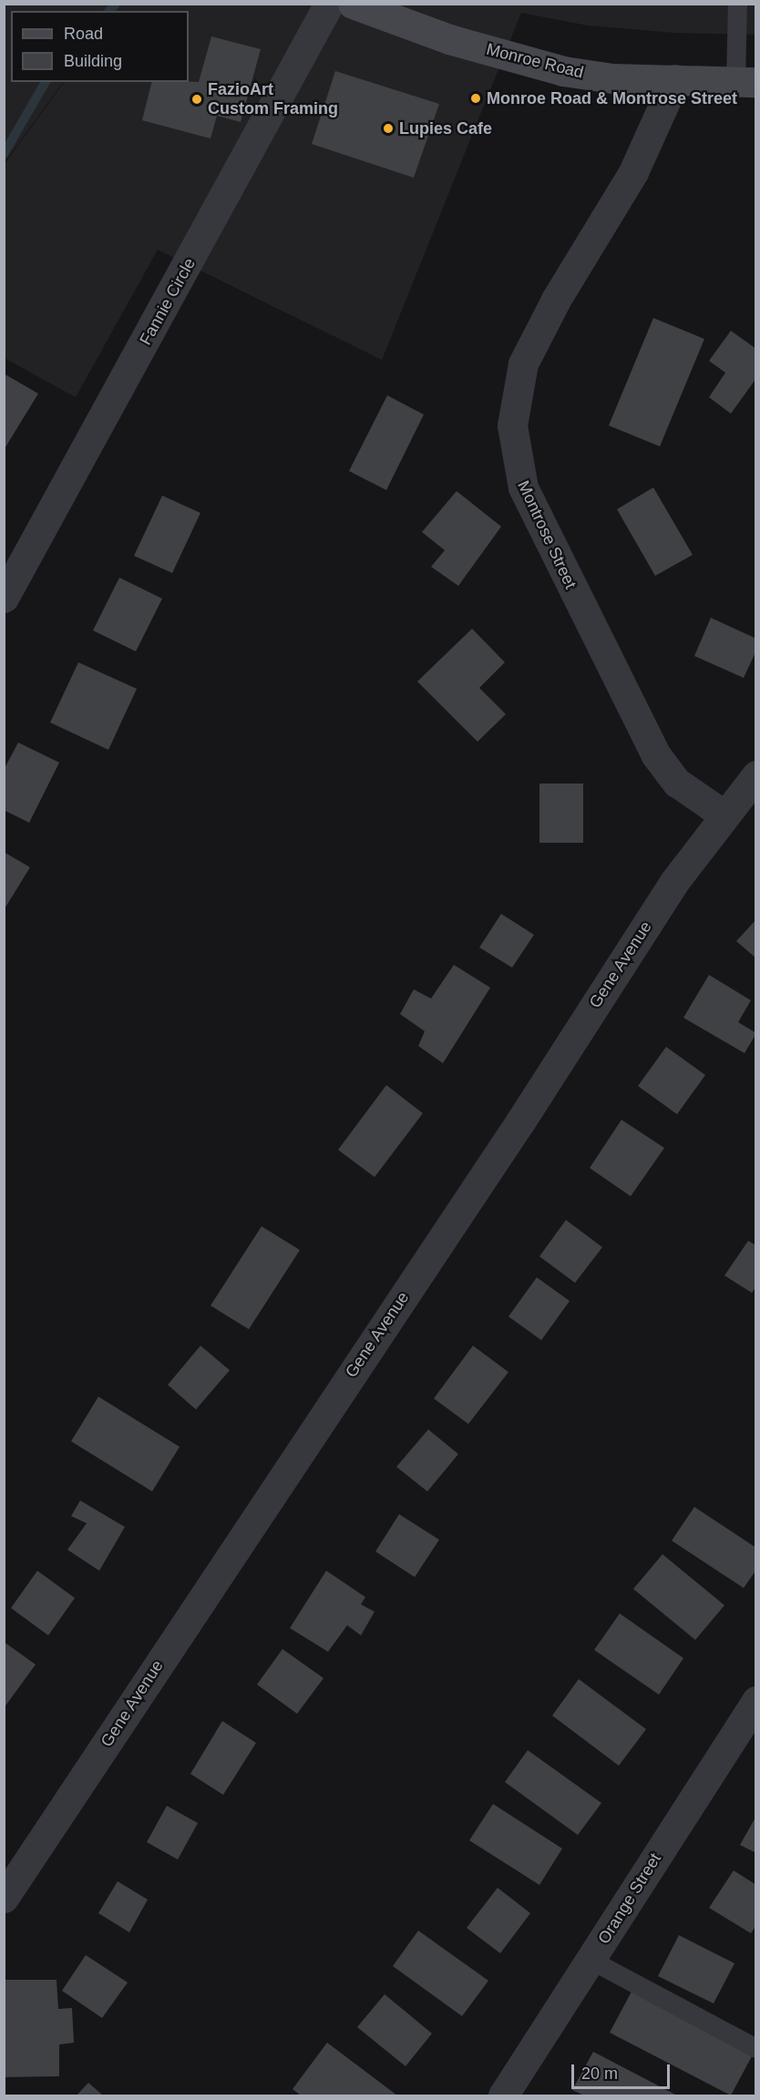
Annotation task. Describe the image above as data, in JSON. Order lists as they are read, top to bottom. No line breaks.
{"streets":{"main road":["Monroe Road"],"street":["Fannie Circle","Montrose Street","Gene Avenue","Orange Street"]},"crossings":[["Monroe Road","Montrose Street"],["Montrose Street","Gene Avenue"]],"places":["Monroe Road & Montrose Street","FazioArt Custom Framing","Lupies Cafe"],"legend":["Road","Building"],"scale_bar":"20 m"}
